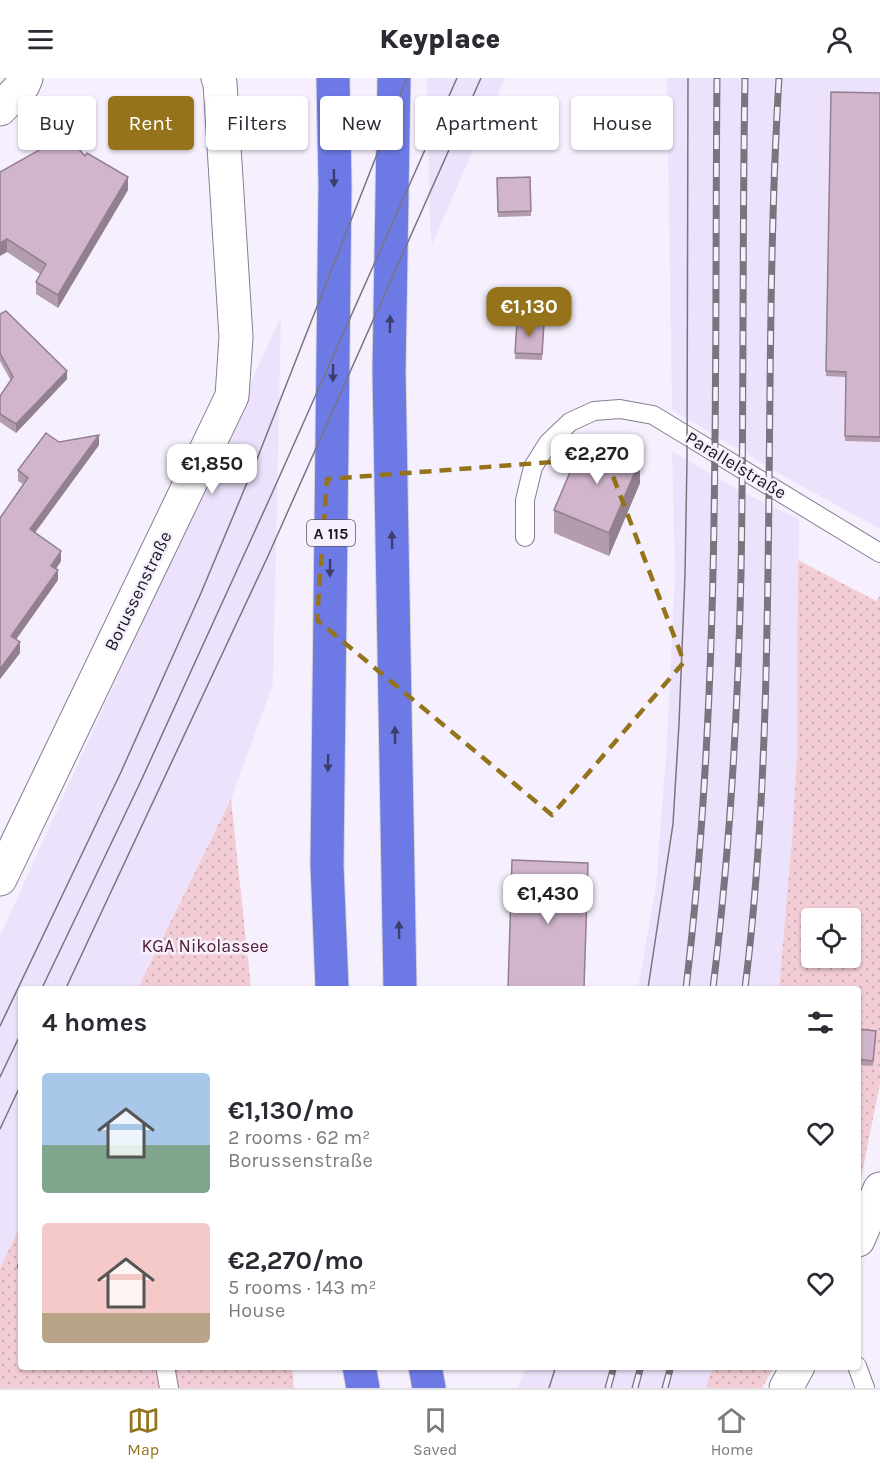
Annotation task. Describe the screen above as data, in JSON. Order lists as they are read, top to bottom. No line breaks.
{"streets":{"highway":["A 115"],"street":["Borussenstraße"],"lane":["Parallelstraße"]},"parks":["KGA Nikolassee"],"page":{"header":"Keyplace","chip":["Buy","Rent","Filters","New","Apartment","House"],"price":["€1,130","€2,270","€1,850","€1,430"],"heading":"4 homes","list":[{"name":"€1,130/mo","note":"2 rooms · 62 m² · Borussenstraße"},{"name":"€2,270/mo","note":"5 rooms · 143 m² · House"}],"tabs":["Map","Saved","Home"]}}
